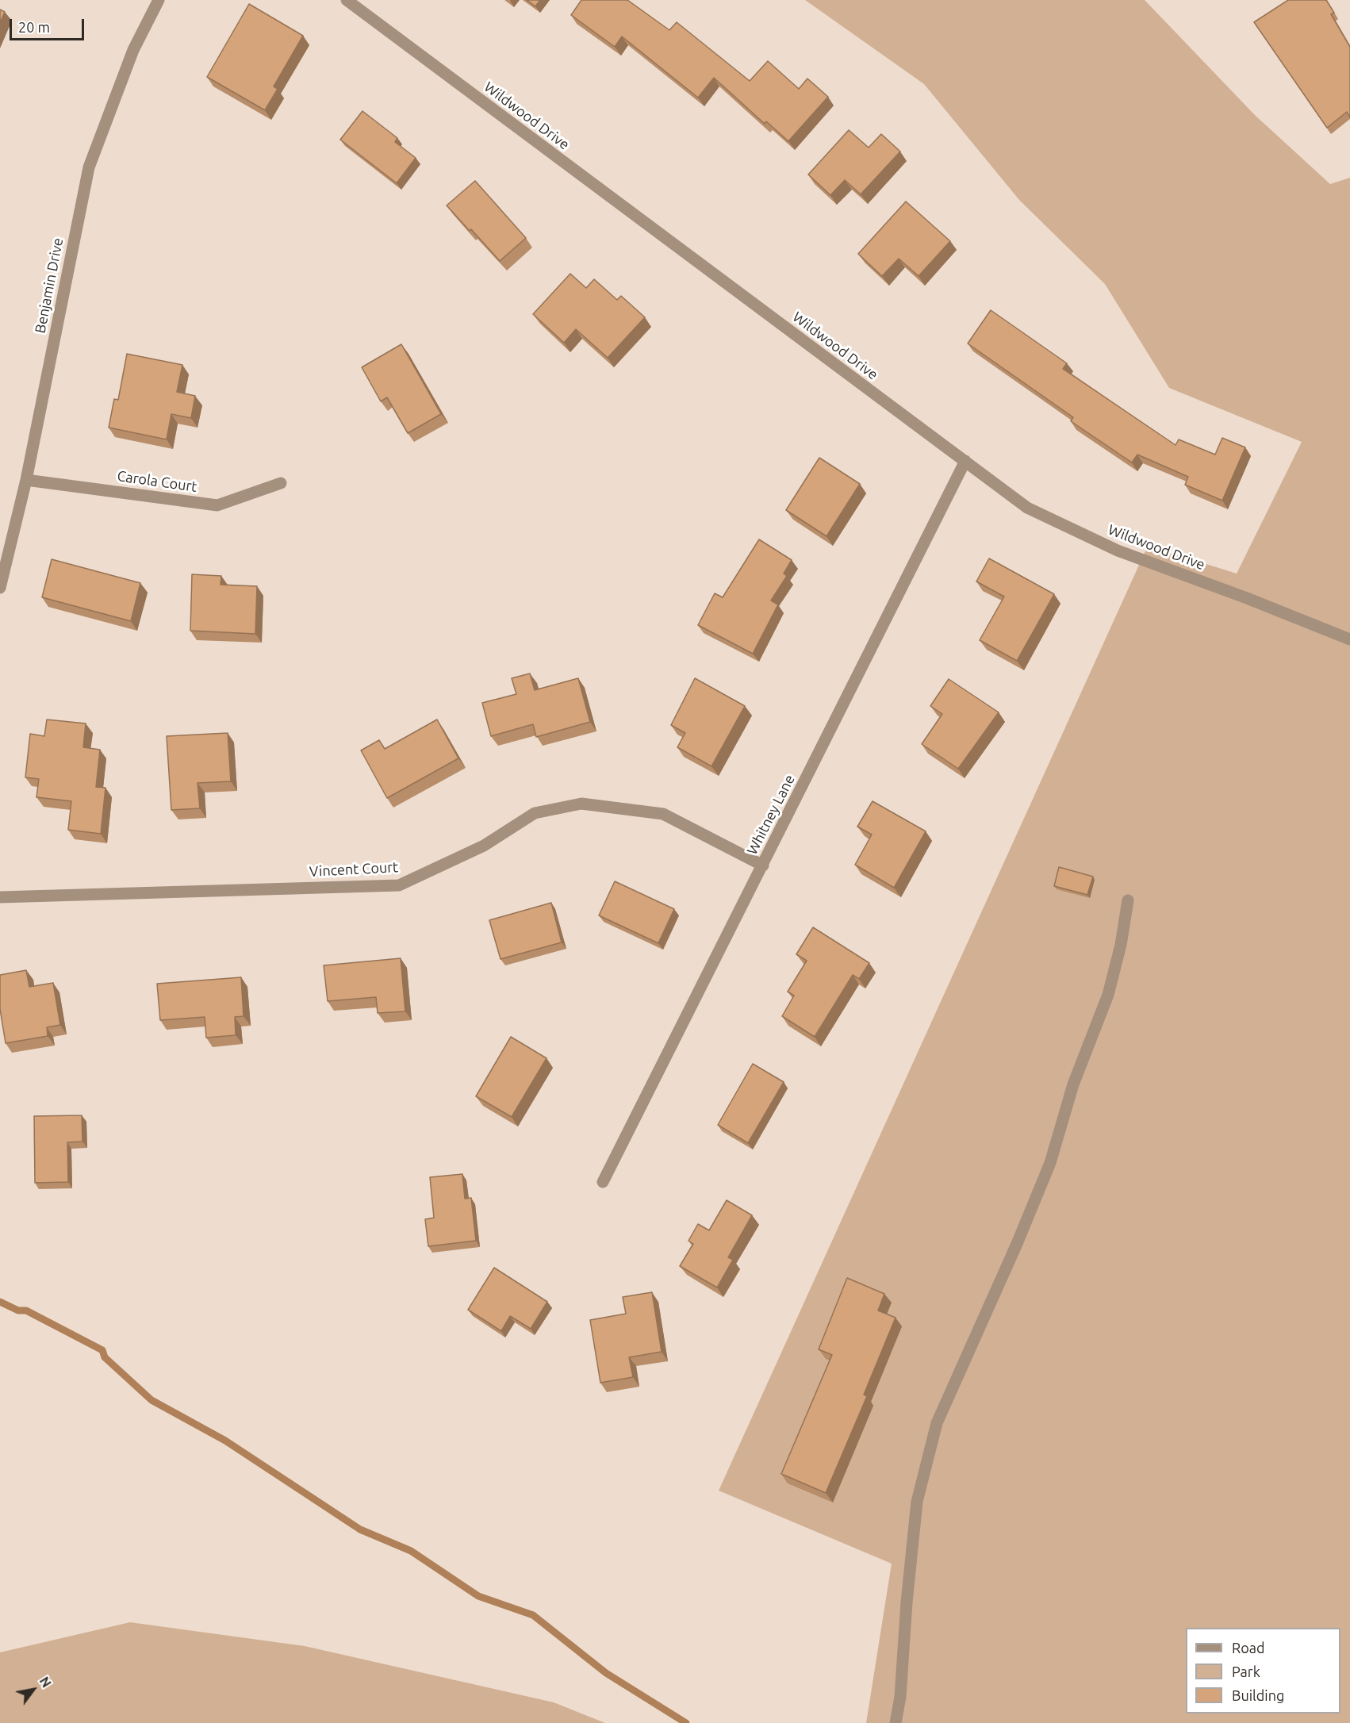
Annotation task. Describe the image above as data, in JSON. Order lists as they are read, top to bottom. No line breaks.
{"streets":{"street":["Wildwood Drive","Benjamin Drive","Carola Court","Whitney Lane","Vincent Court"]},"crossings":[["Wildwood Drive","Whitney Lane"],["Benjamin Drive","Carola Court"],["Whitney Lane","Vincent Court"]],"legend":["Road","Park","Building"],"scale_bar":"20 m","north":"top right"}
